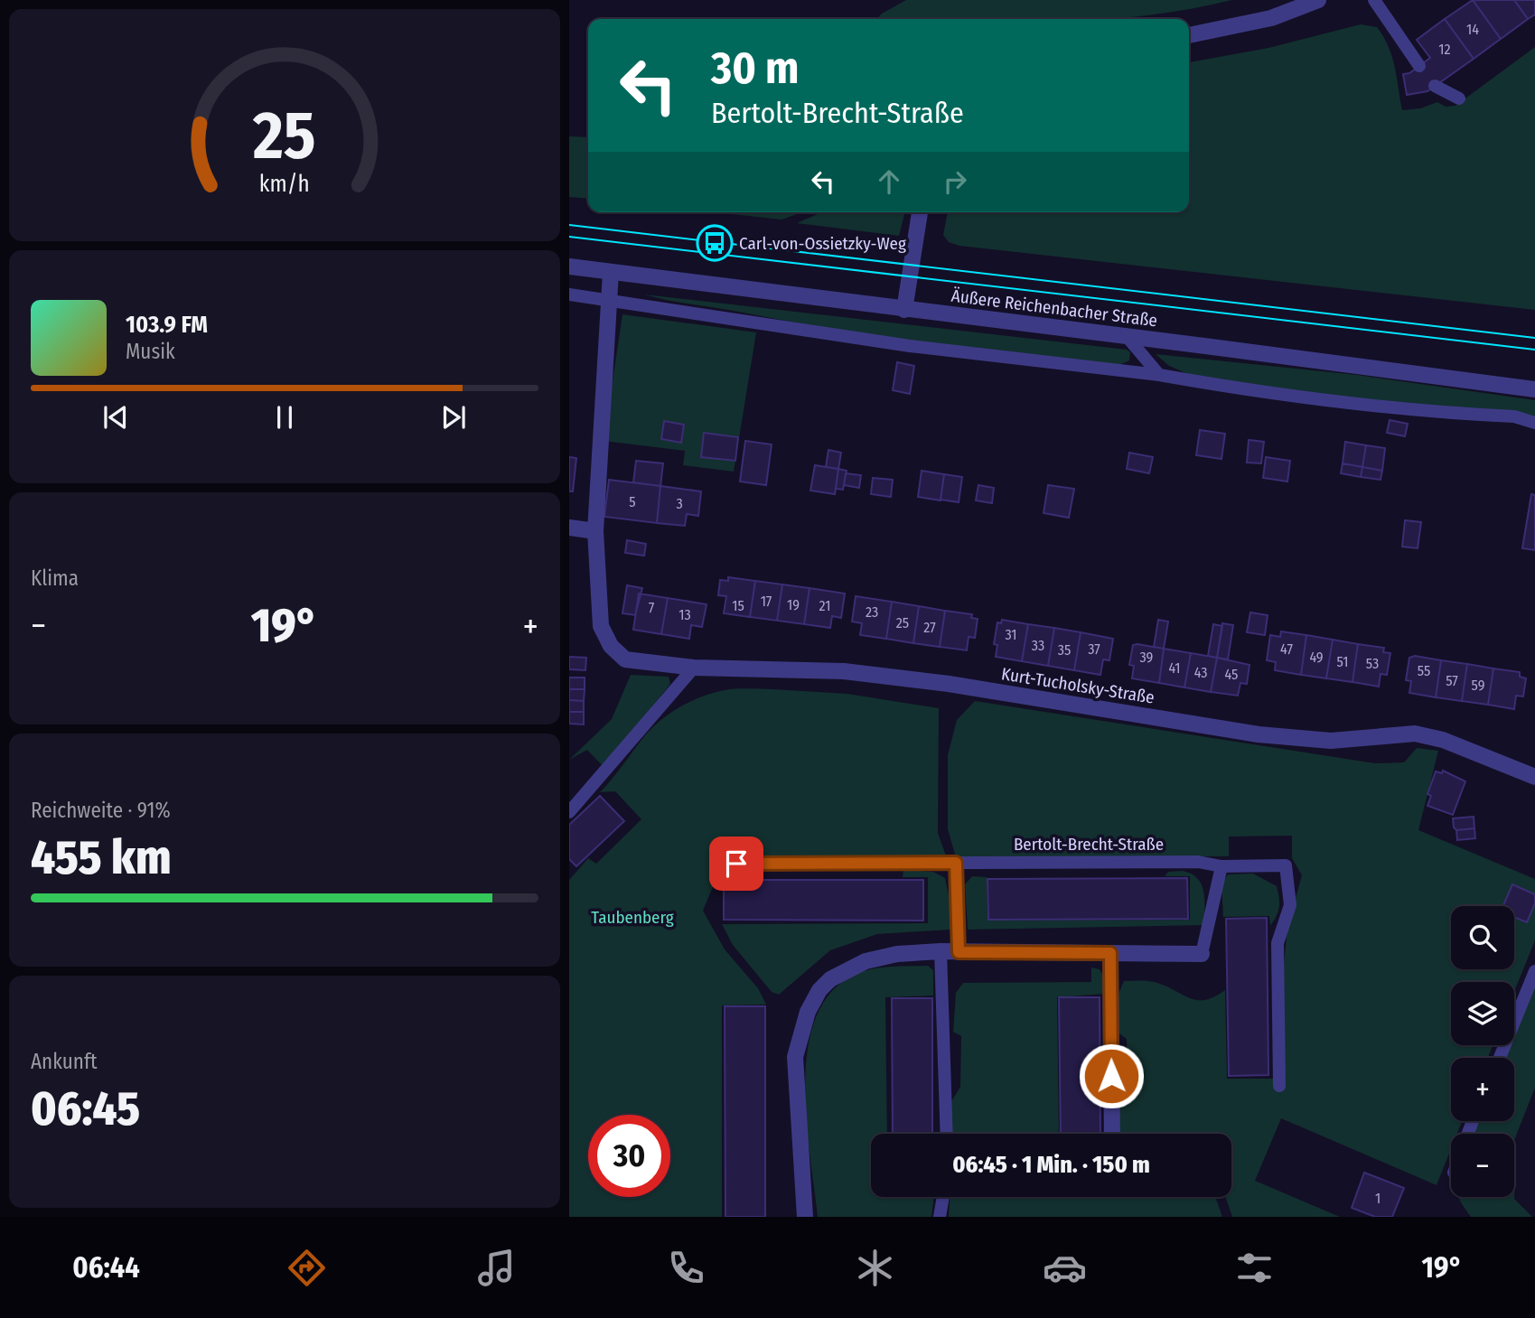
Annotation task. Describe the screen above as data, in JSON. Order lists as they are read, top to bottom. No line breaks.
{"streets":{"street":["Äußere Reichenbacher Straße","Kurt-Tucholsky-Straße"],"lane":["Bertolt-Brecht-Straße"]},"parks":["Taubenberg"],"places":{"bus stop":["Carl-von-Ossietzky-Weg"]},"house_numbers":["14","12","5","3","17","19","15","21","7","23","13","25","27","31","33","37","47","35","39","49","51","53","41","55","43","45","57","59","1"],"page":{"turn":["30 m","Bertolt-Brecht-Straße"],"song":["103.9 FM","Musik"],"tile":["Klima",["Reichweite · 91%","455 km"],["Ankunft","06:45"]],"heat":["−","19°","+"],"map_buttons":["+","−"],"limit":"30","trip":"06:45 · 1 Min. · 150 m","tabs":["06:44","19°"],"gauge":["25","km/h"]}}
